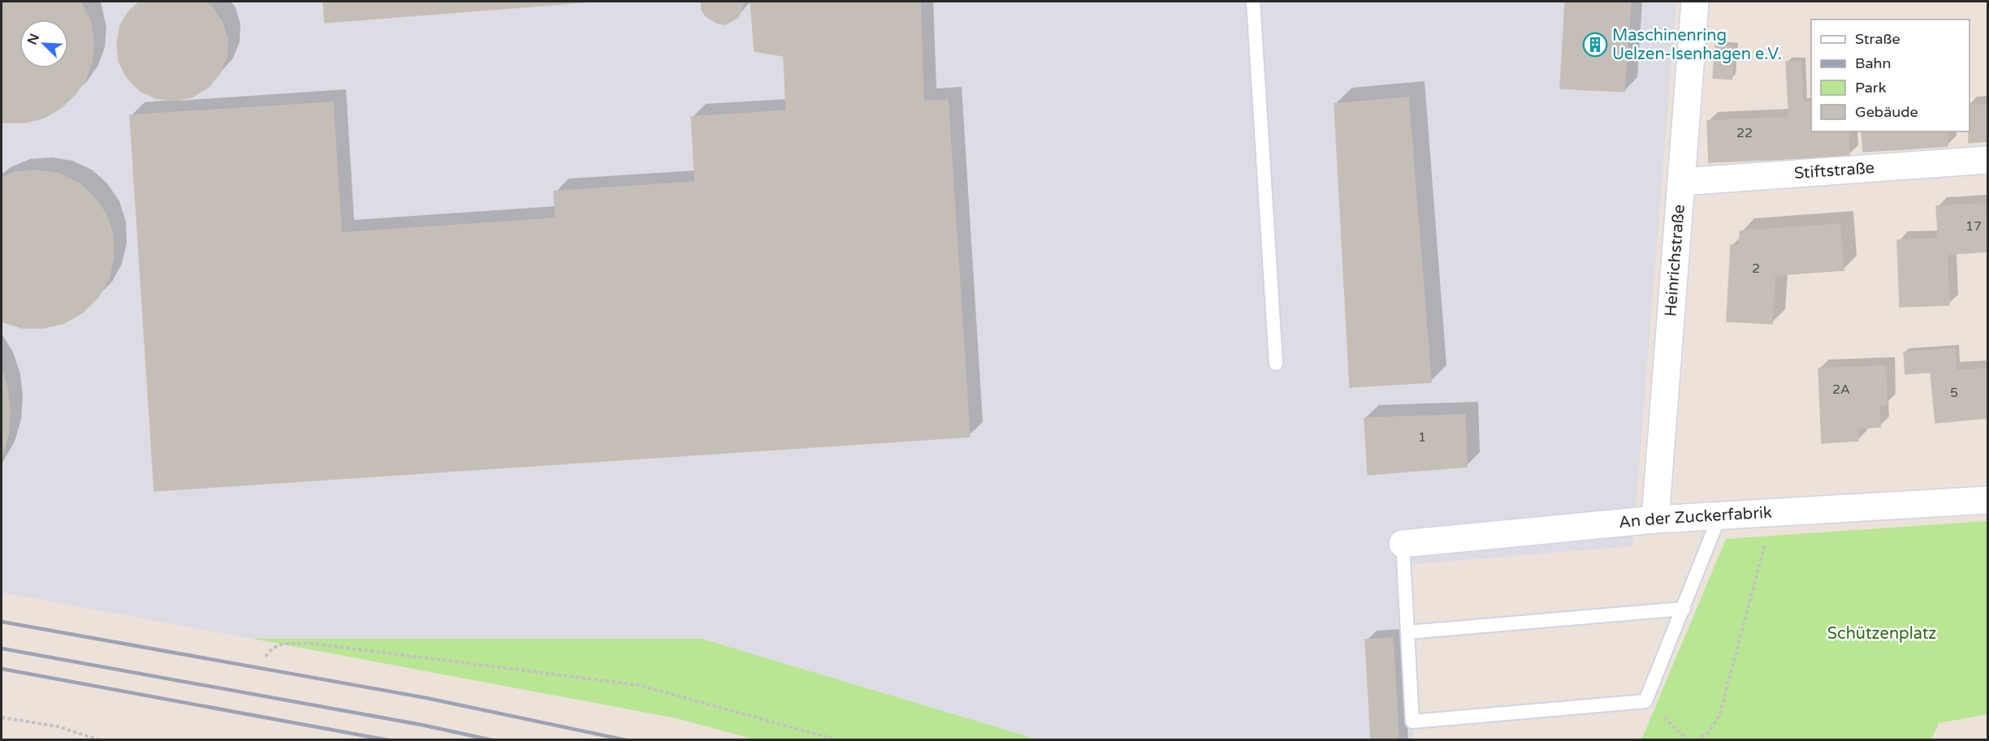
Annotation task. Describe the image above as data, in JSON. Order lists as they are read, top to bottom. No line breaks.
{"streets":{"street":["Stiftstraße","Heinrichstraße","An der Zuckerfabrik"]},"crossings":[["Stiftstraße","Heinrichstraße"],["Heinrichstraße","An der Zuckerfabrik"]],"parks":["Schützenplatz"],"places":{"building":["Maschinenring Uelzen-Isenhagen e.V."]},"house_numbers":["22","17","2","2A","5","1"],"legend":["Straße","Bahn","Park","Gebäude"],"north":"top left"}
